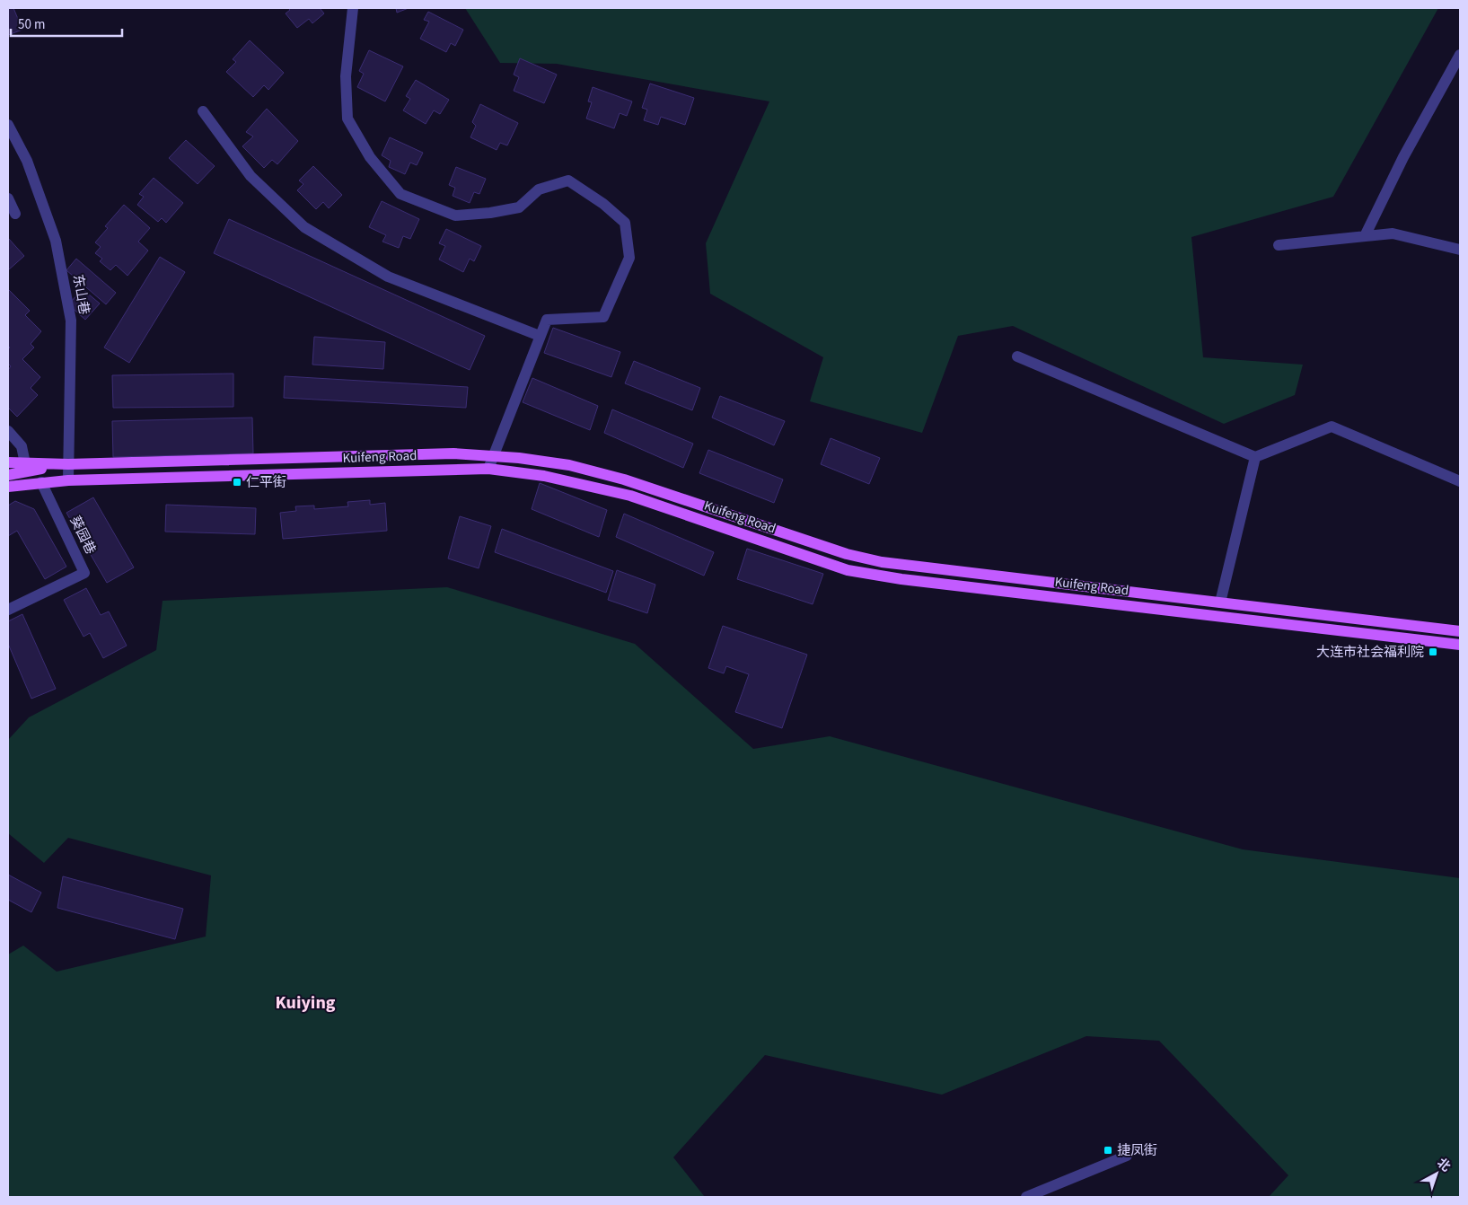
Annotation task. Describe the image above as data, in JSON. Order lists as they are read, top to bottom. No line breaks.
{"streets":{"main road":["Kuifeng Road"],"street":["东山巷","葵园巷"]},"crossings":[["东山巷","Kuifeng Road"],["Kuifeng Road","葵园巷"]],"districts":["Kuiying"],"places":{"transit":["仁平街","大连市社会福利院","捷凤街"]},"scale_bar":"50 m","north":"top right"}
